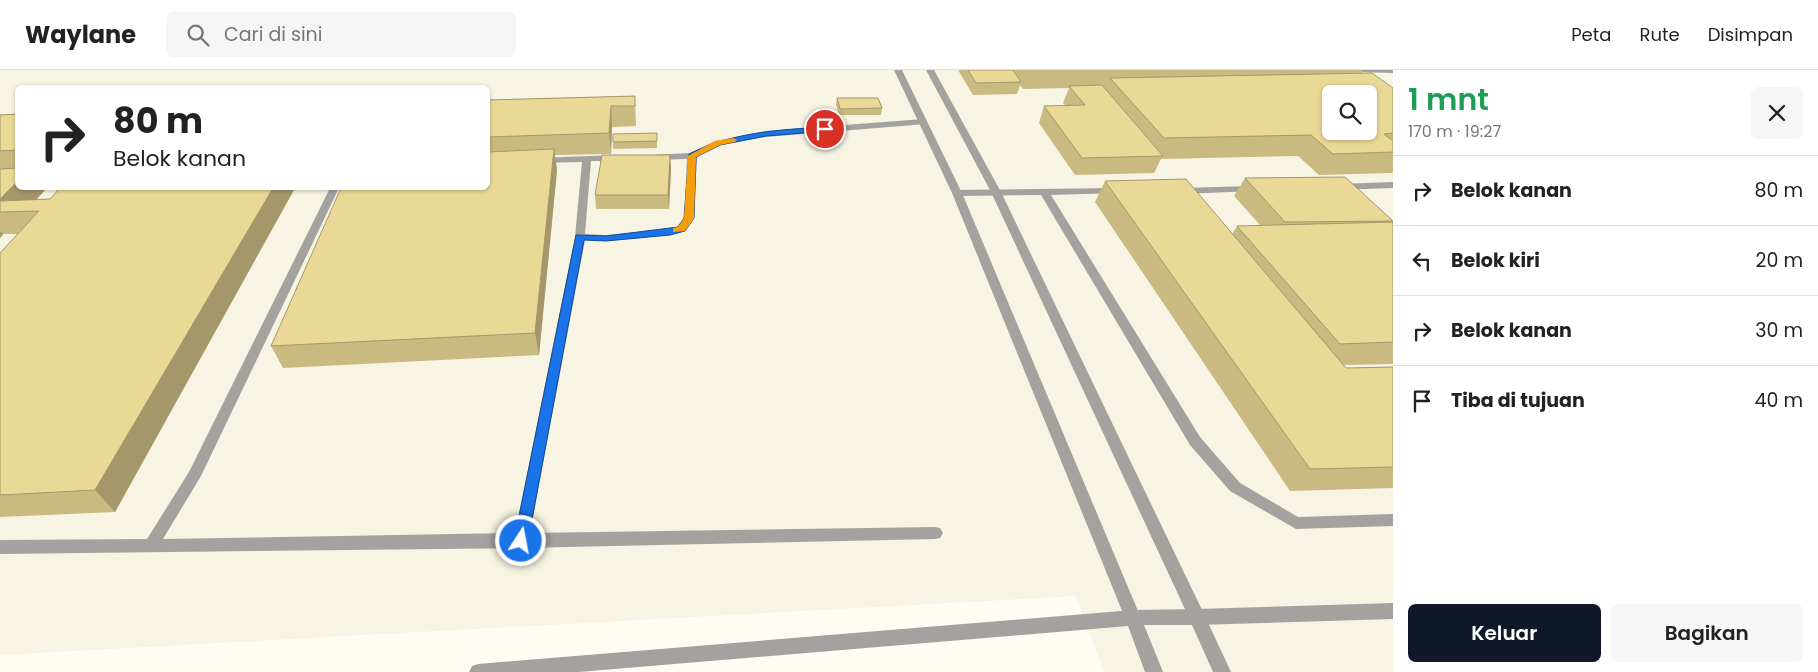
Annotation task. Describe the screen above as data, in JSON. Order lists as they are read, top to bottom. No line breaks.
{"page":{"header":"Waylane","search":"Cari di sini","nav":["Peta","Rute","Disimpan"],"heading":["1 mnt","170 m · 19:27"],"turn":["80 m","Belok kanan"],"list":[{"name":"Belok kanan","value":"80 m"},{"name":"Belok kiri","value":"20 m"},{"name":"Belok kanan","value":"30 m"},{"name":"Tiba di tujuan","value":"40 m"}],"buttons":["Keluar","Bagikan"]}}
